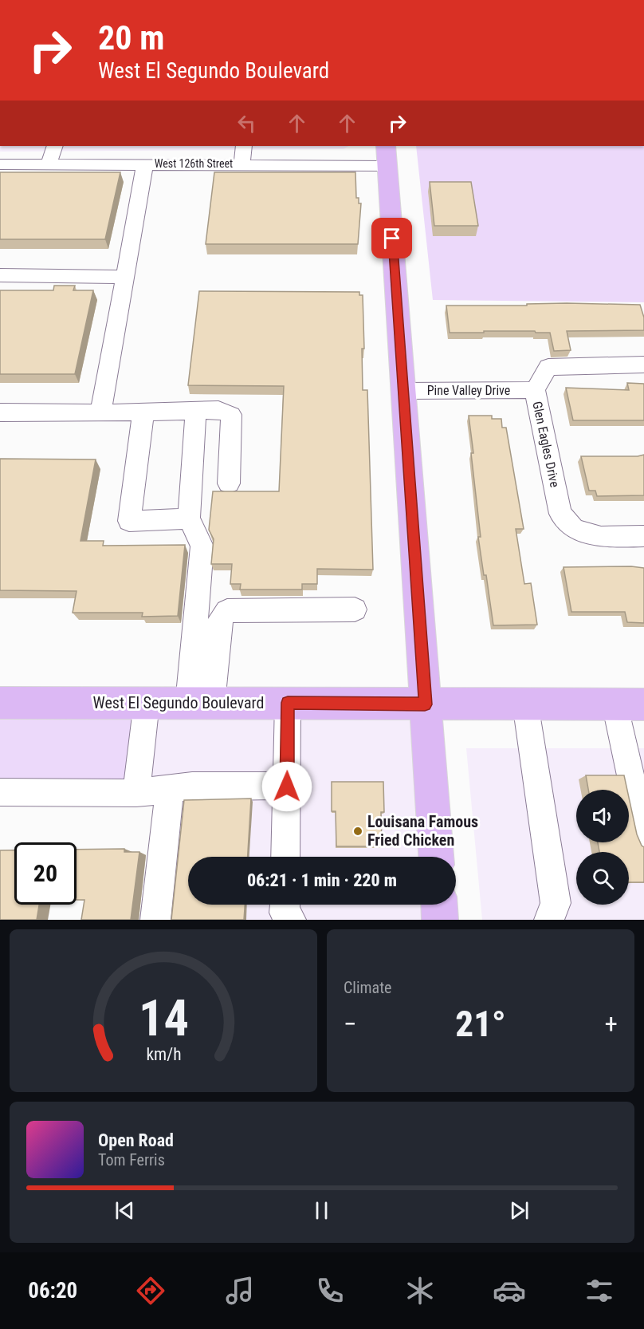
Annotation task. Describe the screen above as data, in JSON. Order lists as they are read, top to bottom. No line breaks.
{"streets":{"main road":["West El Segundo Boulevard"],"street":["West 126th Street","Pine Valley Drive","Glen Eagles Drive"]},"crossings":[["Pine Valley Drive","Glen Eagles Drive"]],"places":["Louisana Famous Fried Chicken"],"page":{"turn":["20 m","West El Segundo Boulevard"],"limit":"20","trip":"06:21 · 1 min · 220 m","tile":"Climate","heat":["−","21°","+"],"song":["Open Road","Tom Ferris"],"tabs":"06:20","gauge":["14","km/h"]}}
